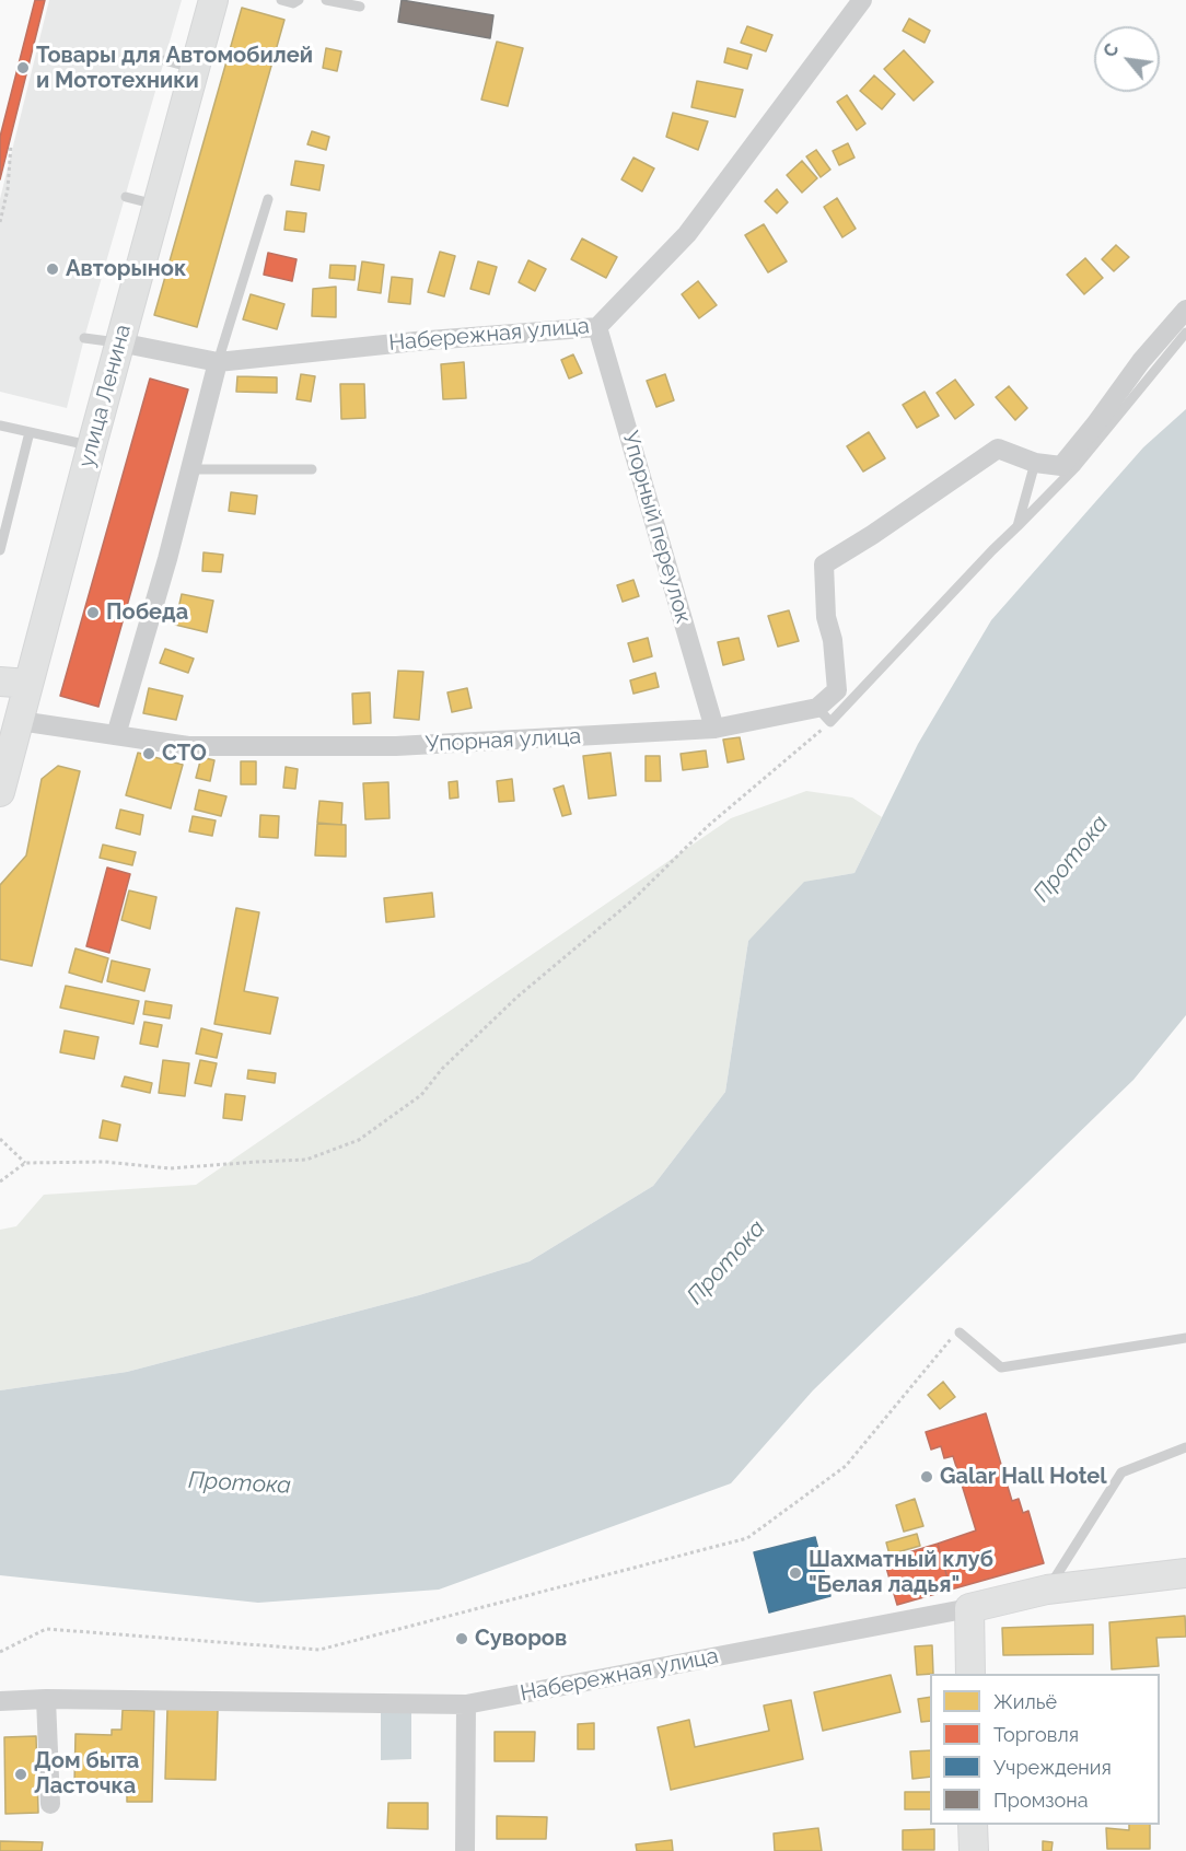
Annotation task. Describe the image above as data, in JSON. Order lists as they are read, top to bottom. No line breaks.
{"streets":{"main road":["Набережная улица","улица Ленина"],"street":["Упорный переулок","Упорная улица"]},"crossings":[["Набережная улица","улица Ленина"],["Набережная улица","Упорный переулок"],["улица Ленина","Упорная улица"],["Упорный переулок","Упорная улица"]],"water":["Протока"],"places":["Товары для Автомобилей и Мототехники","Авторынок","Победа","СТО","Galar Hall Hotel","Шахматный клуб \"Белая ладья\"","Суворов","Дом быта Ласточка"],"legend":["Жильё","Торговля","Учреждения","Промзона"],"north":"top left"}
